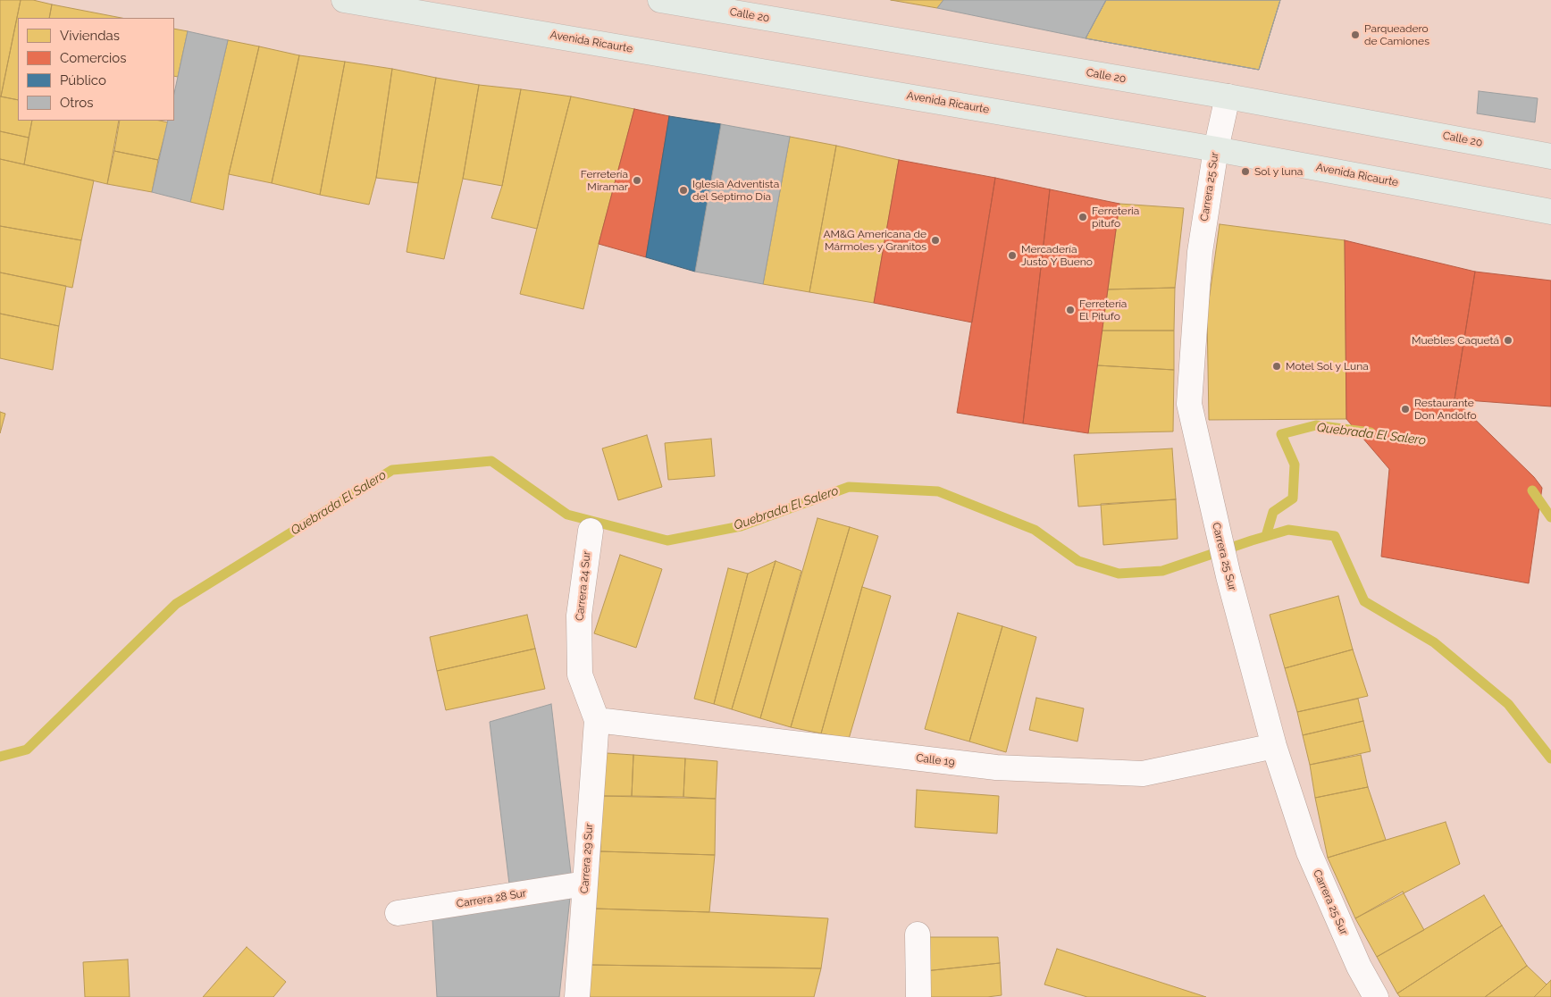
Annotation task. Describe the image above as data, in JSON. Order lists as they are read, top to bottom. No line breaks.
{"streets":{"main road":["Calle 20","Avenida Ricaurte"],"street":["Carrera 25 Sur","Carrera 24 Sur","Calle 19","Carrera 29 Sur","Carrera 28 Sur"]},"crossings":[["Calle 20","Carrera 25 Sur"],["Avenida Ricaurte","Carrera 25 Sur"],["Carrera 25 Sur","Calle 19"],["Carrera 24 Sur","Calle 19"],["Carrera 24 Sur","Carrera 29 Sur"],["Calle 19","Carrera 29 Sur"],["Carrera 29 Sur","Carrera 28 Sur"]],"water":["Quebrada El Salero"],"places":["Parqueadero de Camiones","Sol y luna","Ferretería Miramar","Iglesia Adventista del Séptimo Día","Ferreteria pitufo","AM&G Americana de Mármoles y Granitos","Mercadería Justo Y Bueno","Ferretería El Pitufo","Muebles Caquetá","Motel Sol y Luna","Restaurante Don Andolfo"],"legend":["Viviendas","Comercios","Público","Otros"]}
